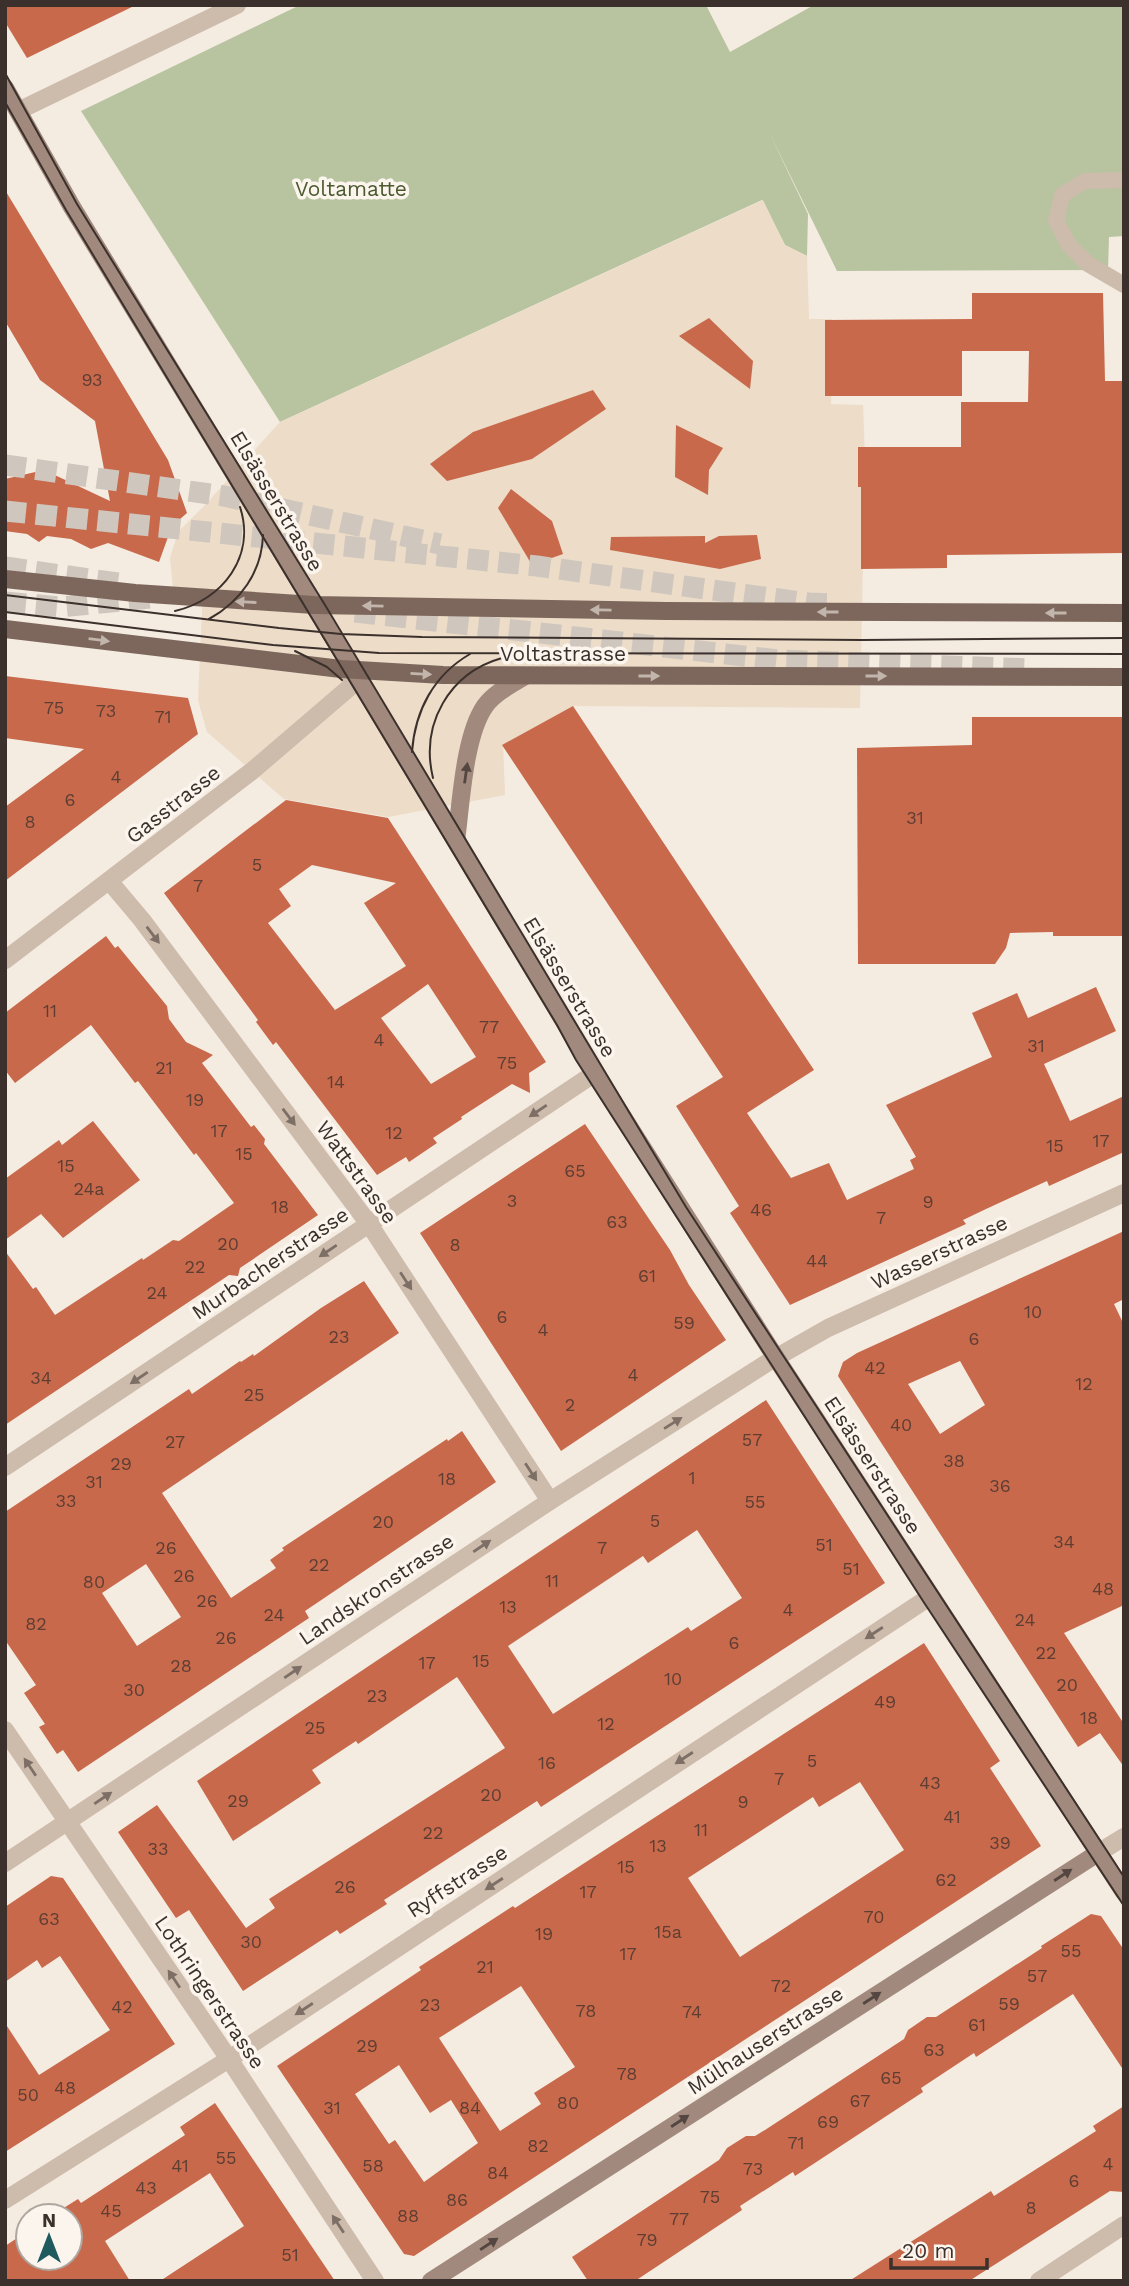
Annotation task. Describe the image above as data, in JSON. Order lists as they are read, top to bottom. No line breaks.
{"streets":{"main road":["Voltastrasse"],"street":["Elsässerstrasse","Gasstrasse","Wattstrasse","Wasserstrasse","Murbacherstrasse","Landskronstrasse","Ryffstrasse","Lothringerstrasse","Mülhauserstrasse"]},"crossings":[["Elsässerstrasse","Voltastrasse"],["Elsässerstrasse","Gasstrasse"],["Elsässerstrasse","Wasserstrasse"],["Elsässerstrasse","Murbacherstrasse"],["Elsässerstrasse","Landskronstrasse"],["Elsässerstrasse","Ryffstrasse"],["Elsässerstrasse","Mülhauserstrasse"],["Voltastrasse","Gasstrasse"],["Gasstrasse","Wattstrasse"],["Wattstrasse","Murbacherstrasse"],["Wattstrasse","Landskronstrasse"],["Wasserstrasse","Landskronstrasse"],["Landskronstrasse","Lothringerstrasse"],["Ryffstrasse","Lothringerstrasse"]],"one_way":["Wattstrasse","Murbacherstrasse","Landskronstrasse","Ryffstrasse","Lothringerstrasse","Mülhauserstrasse"],"parks":["Voltamatte"],"house_numbers":["93","75","73","71","4","6","31","8","5","7","11","77","4","31","75","21","14","19","17","12","17","15","15","15","65","24a","3","9","18","46","7","63","20","8","44","22","61","24","10","6","59","4","23","6","42","4","34","12","25","2","40","57","27","38","29","1","18","31","36","33","55","5","20","34","51","26","7","22","51","26","11","80","48","26","13","4","24","24","82","26","6","22","15","17","28","10","20","30","23","49","18","12","25","5","16","7","43","20","29","9","41","11","22","39","13","33","15","62","26","17","70","63","15a","19","30","55","17","21","57","72","59","23","42","78","74","61","29","63","78","65","48","50","67","80","31","84","69","71","82","55","4","41","58","73","84","6","43","75","86","8","45","88","77","79","51"],"scale_bar":"20 m","north":"top"}
